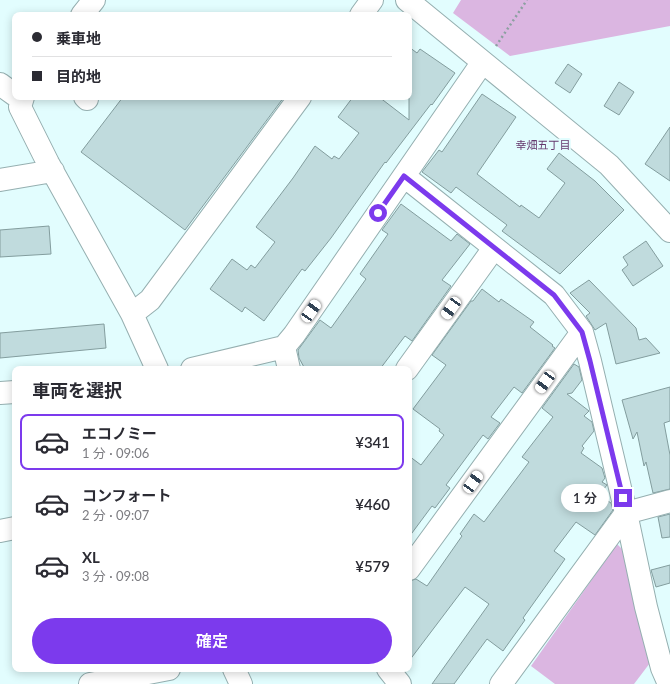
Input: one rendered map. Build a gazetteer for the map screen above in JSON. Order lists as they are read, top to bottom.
{
  "districts": ["幸畑五丁目"],
  "page": {
    "banner": ["乗車地", "目的地"],
    "heading": "車両を選択",
    "list": [
      {
        "name": "エコノミー",
        "note": "1 分 · 09:06",
        "value": "¥341"
      },
      {
        "name": "コンフォート",
        "note": "2 分 · 09:07",
        "value": "¥460"
      },
      {
        "name": "XL",
        "note": "3 分 · 09:08",
        "value": "¥579"
      }
    ],
    "bubble": "1 分",
    "buttons": "確定"
  }
}
